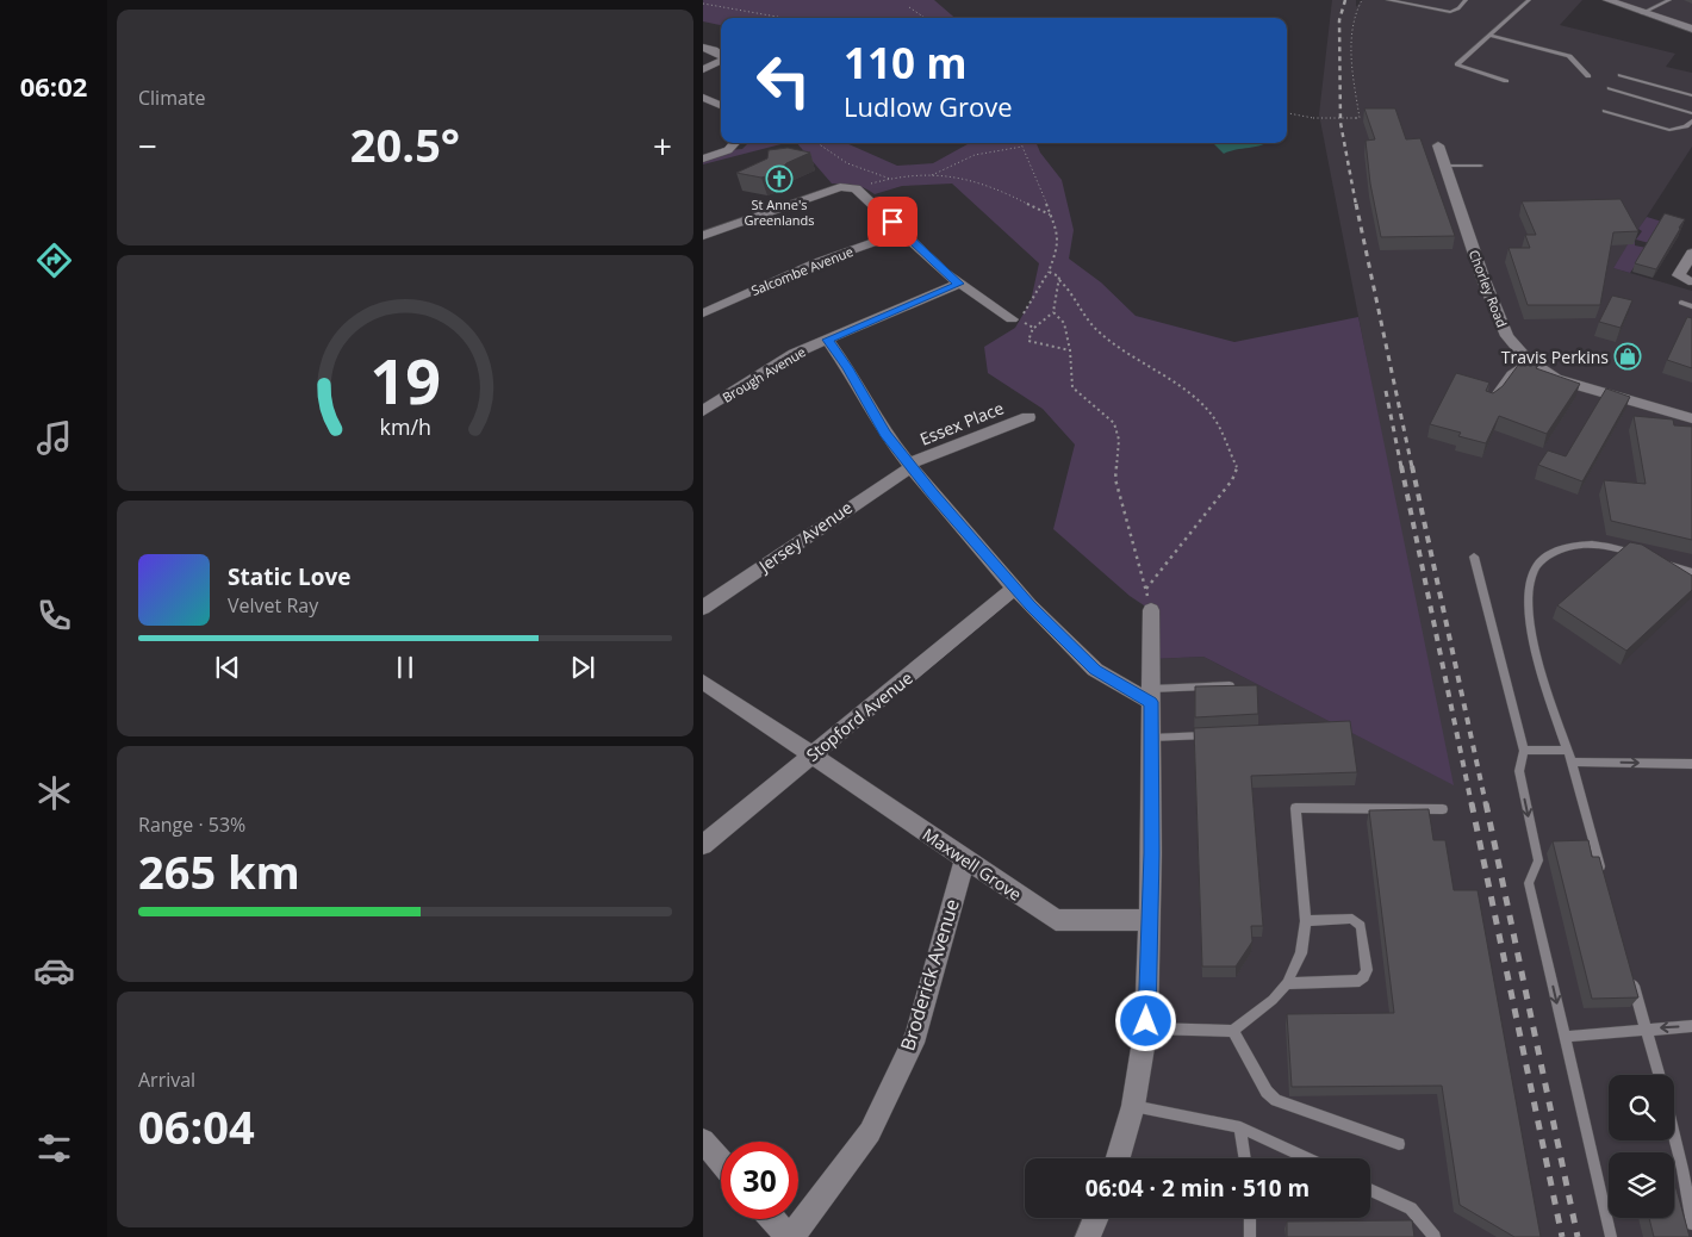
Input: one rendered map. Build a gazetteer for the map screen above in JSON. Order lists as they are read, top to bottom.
{
  "streets": {
    "street": [
      "Salcombe Avenue",
      "Chorley Road",
      "Brough Avenue",
      "Essex Place",
      "Jersey Avenue",
      "Stopford Avenue",
      "Maxwell Grove",
      "Broderick Avenue"
    ]
  },
  "crossings": [
    ["Essex Place", "Jersey Avenue"],
    ["Stopford Avenue", "Maxwell Grove"],
    ["Maxwell Grove", "Broderick Avenue"]
  ],
  "places": {
    "church": ["St Anne's Greenlands"],
    "shop": ["Travis Perkins"]
  },
  "page": {
    "tabs": "06:02",
    "tile": [
      "Climate",
      ["Range · 53%", "265 km"],
      ["Arrival", "06:04"]
    ],
    "turn": ["110 m", "Ludlow Grove"],
    "heat": ["−", "20.5°", "+"],
    "song": ["Static Love", "Velvet Ray"],
    "limit": "30",
    "trip": "06:04 · 2 min · 510 m",
    "gauge": ["19", "km/h"]
  }
}
